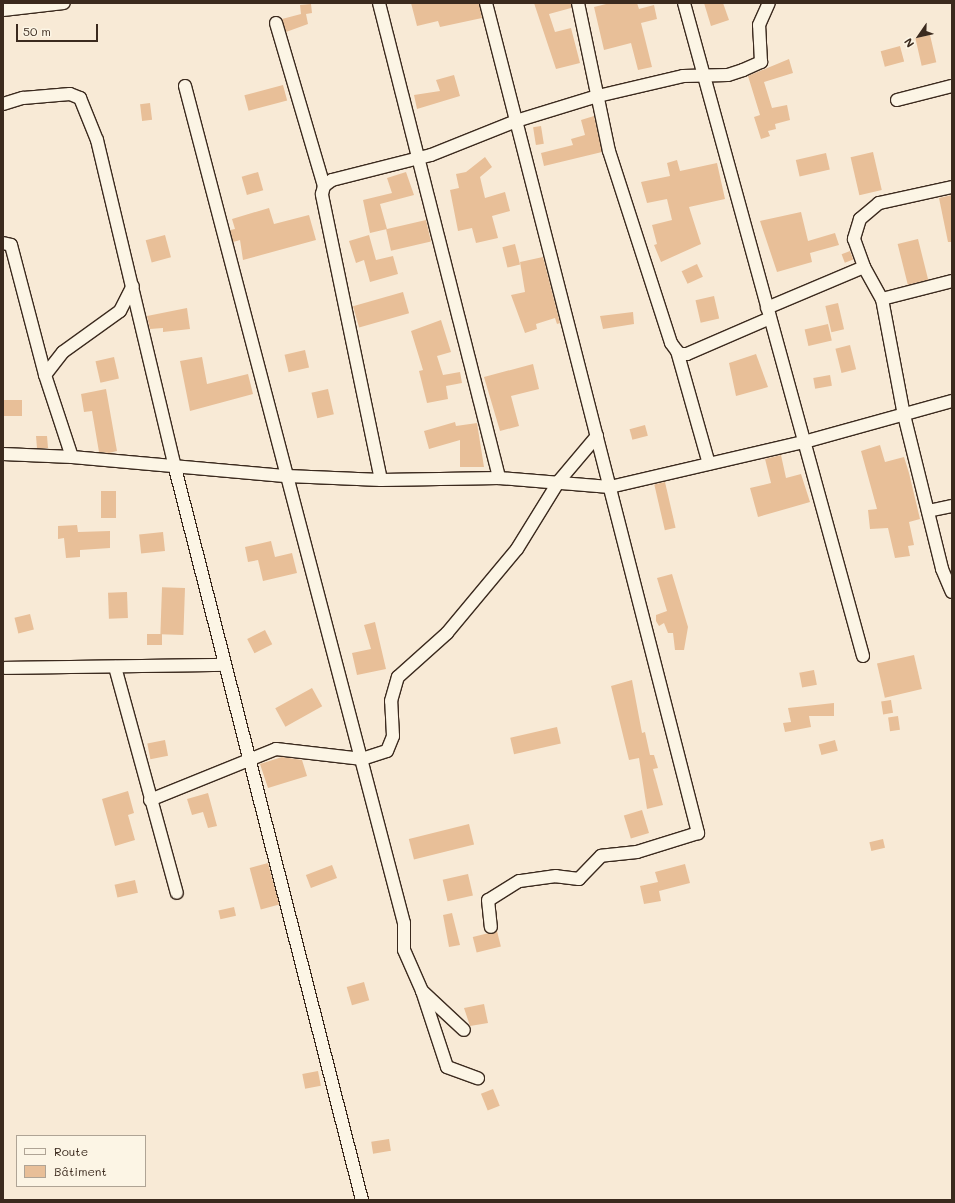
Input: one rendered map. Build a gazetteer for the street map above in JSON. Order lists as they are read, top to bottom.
{
  "legend": ["Route", "Bâtiment"],
  "scale_bar": "50 m",
  "north": "bottom left"
}
